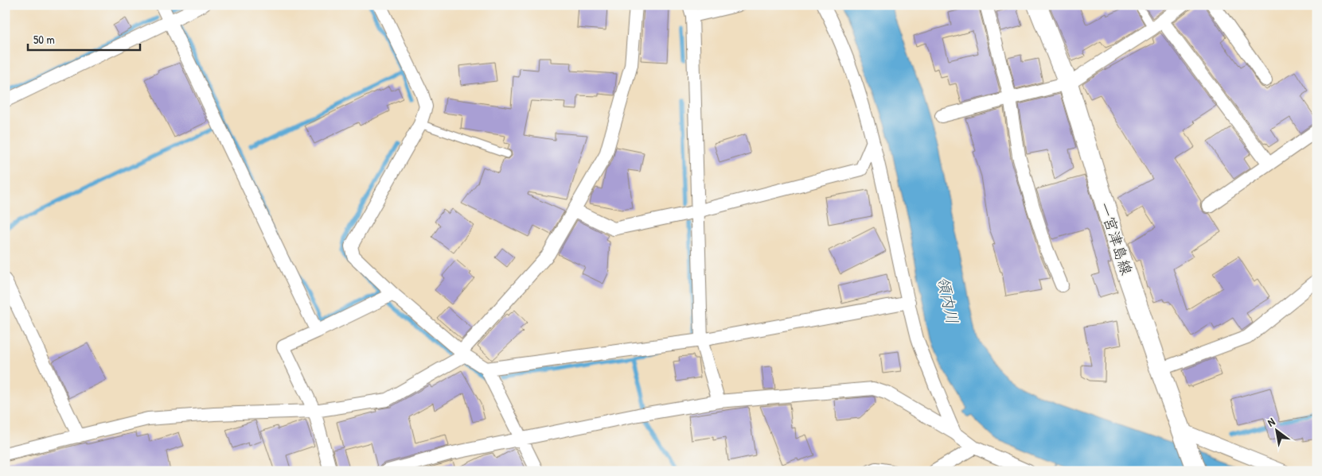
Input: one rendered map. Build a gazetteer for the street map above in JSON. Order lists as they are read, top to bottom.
{
  "streets": {
    "main road": ["一宮津島線"]
  },
  "water": ["領内川"],
  "scale_bar": "50 m",
  "north": "top left"
}
